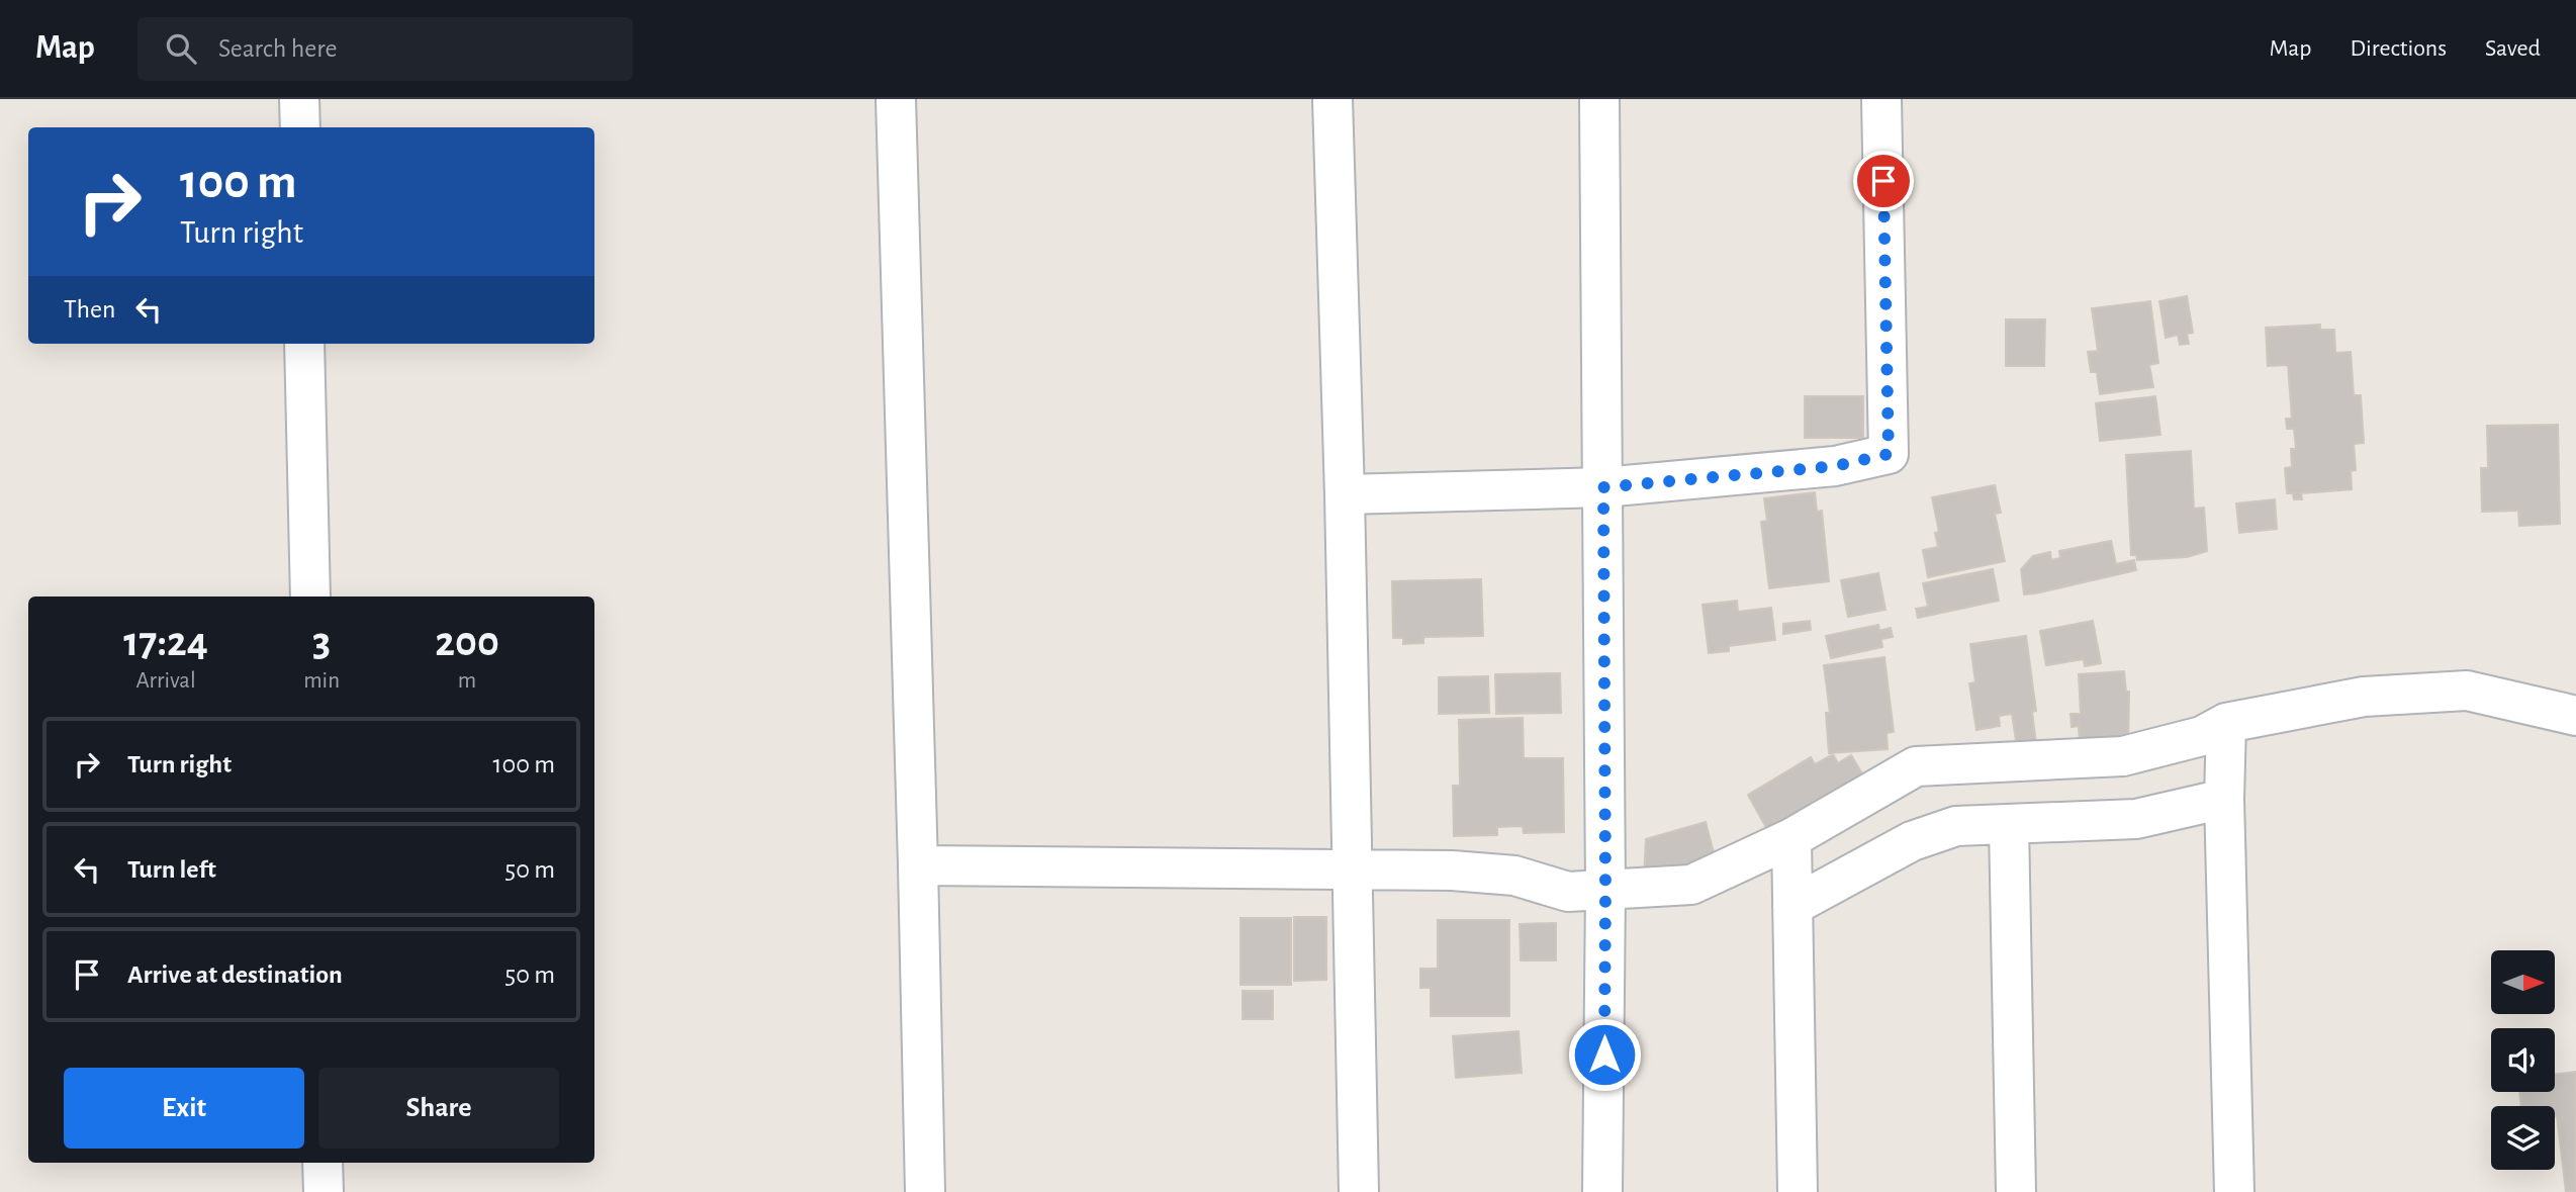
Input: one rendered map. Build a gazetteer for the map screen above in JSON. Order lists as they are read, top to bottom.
{
  "north": "right",
  "page": {
    "header": "Map",
    "search": "Search here",
    "nav": ["Map", "Directions", "Saved"],
    "turn": ["100 m", "Turn right"],
    "then": "Then",
    "eta": [
      "17:24",
      "Arrival",
      "3",
      "min",
      "200",
      "m"
    ],
    "list": [
      {
        "name": "Turn right",
        "value": "100 m"
      },
      {
        "name": "Turn left",
        "value": "50 m"
      },
      {
        "name": "Arrive at destination",
        "value": "50 m"
      }
    ],
    "buttons": ["Exit", "Share"]
  }
}
